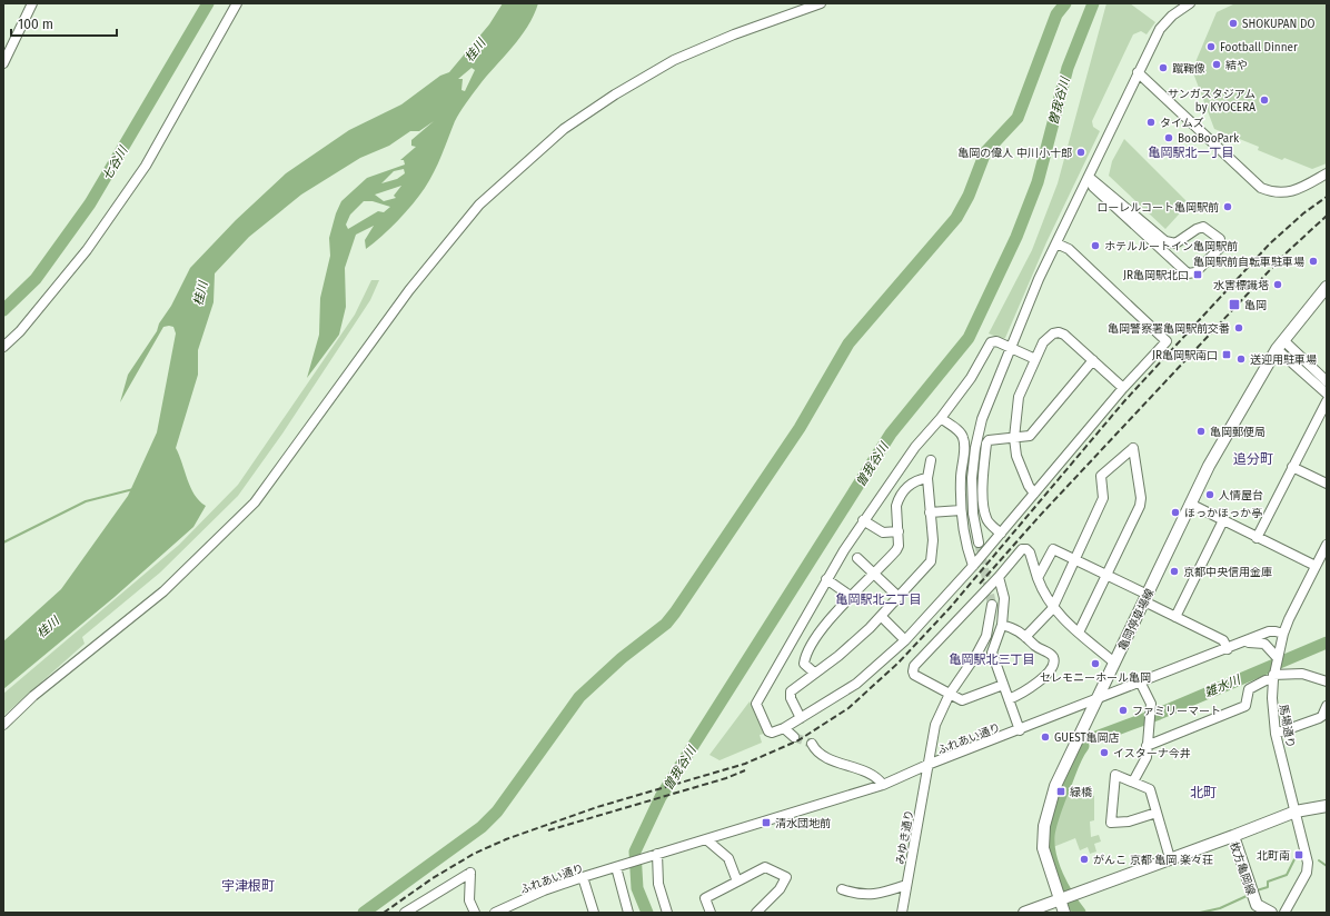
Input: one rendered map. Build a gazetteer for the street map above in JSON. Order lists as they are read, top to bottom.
{
  "streets": {
    "main road": ["亀岡停車場線", "枚方亀岡線"],
    "street": ["馬場通り", "ふれあい通り", "みゆき通り"]
  },
  "crossings": [
    ["亀岡停車場線", "ふれあい通り"],
    ["亀岡停車場線", "枚方亀岡線"],
    ["馬場通り", "ふれあい通り"],
    ["ふれあい通り", "みゆき通り"]
  ],
  "districts": [
    "亀岡駅北一丁目",
    "追分町",
    "亀岡駅北二丁目",
    "亀岡駅北三丁目",
    "北町",
    "宇津根町"
  ],
  "water": [
    "桂川",
    "曽我谷川",
    "七谷川",
    "雑水川"
  ],
  "places": {
    "other": [
      "SHOKUPAN DO",
      "Football Dinner",
      "結や",
      "蹴鞠像",
      "サンガスタジアム by KYOCERA",
      "タイムズ",
      "BooBooPark",
      "亀岡の偉人 中川小十郎",
      "ローレルコート亀岡駅前",
      "ホテルルートイン亀岡駅前",
      "亀岡駅前自転車駐車場",
      "水害標識塔",
      "亀岡警察署亀岡駅前交番",
      "送迎用駐車場",
      "亀岡郵便局",
      "人情屋台",
      "ほっかほっか亭",
      "京都中央信用金庫",
      "セレモニーホール亀岡",
      "ファミリーマート",
      "GUEST亀岡店",
      "イスターナ今井",
      "がんこ 京都 亀岡 楽々荘"
    ],
    "transit": [
      "JR亀岡駅北口",
      "亀岡",
      "JR亀岡駅南口",
      "緑橋",
      "清水団地前",
      "北町南"
    ]
  },
  "scale_bar": "100 m"
}
